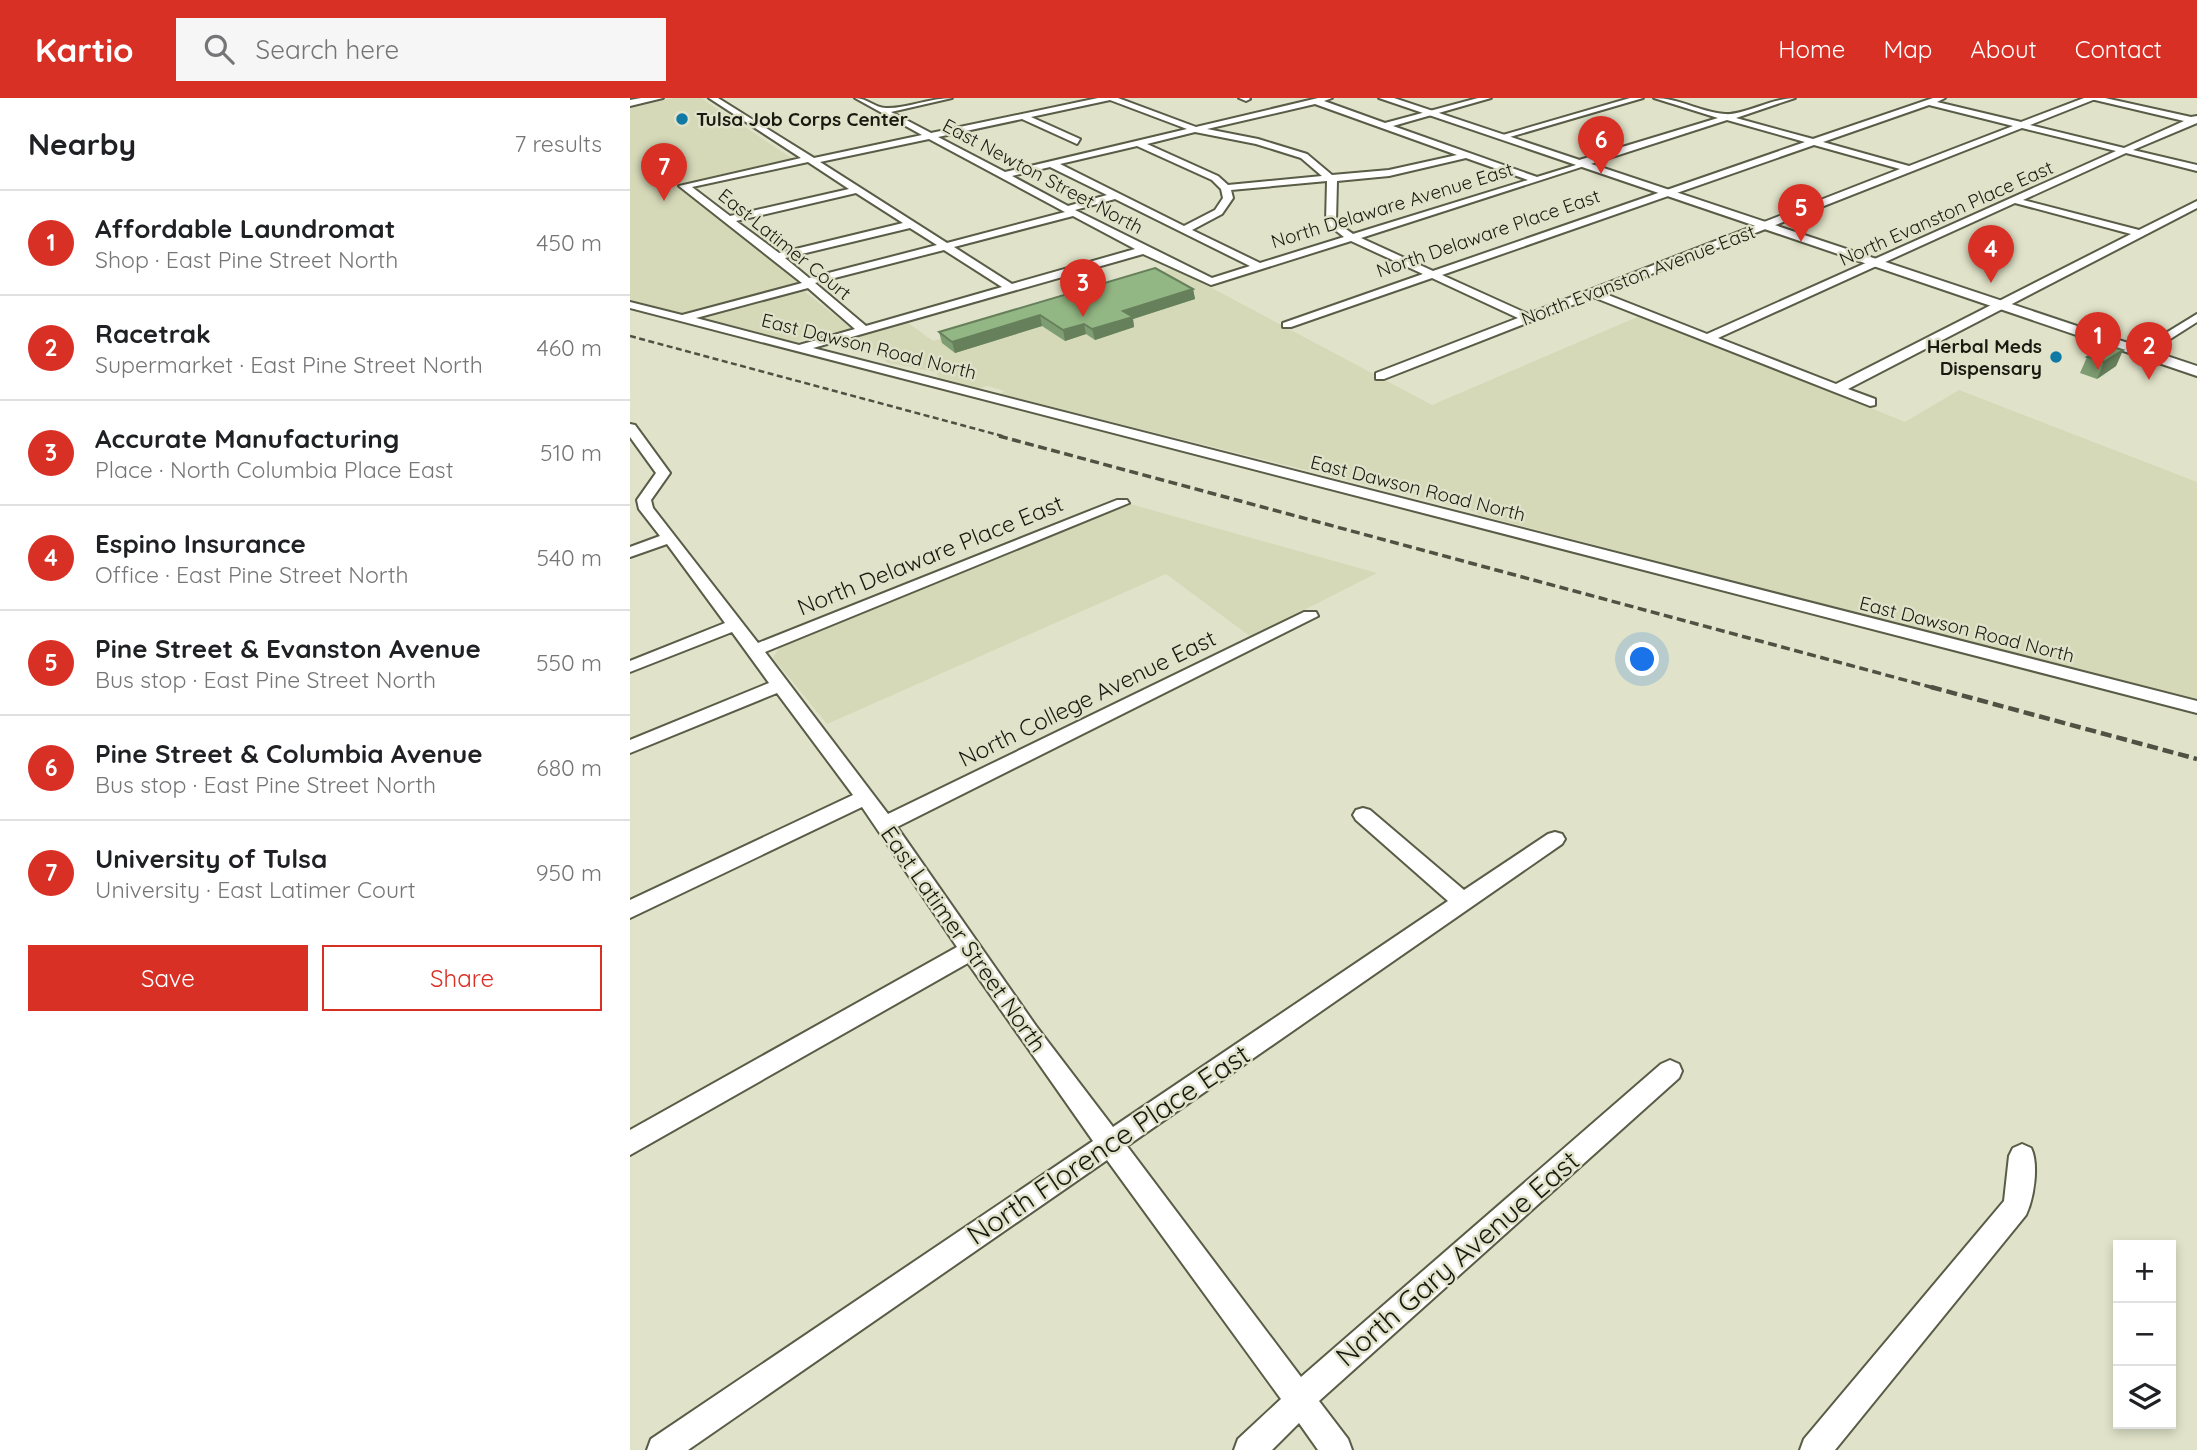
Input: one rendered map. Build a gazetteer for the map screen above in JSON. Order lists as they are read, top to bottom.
{
  "streets": {
    "street": [
      "East Newton Street North",
      "North Delaware Avenue East",
      "North Evanston Place East",
      "North Delaware Place East",
      "East Latimer Court",
      "North Evanston Avenue East",
      "East Dawson Road North",
      "North College Avenue East",
      "East Latimer Street North",
      "North Florence Place East",
      "North Gary Avenue East"
    ]
  },
  "crossings": [
    ["East Newton Street North", "North Delaware Avenue East"],
    ["North Delaware Place East", "East Latimer Street North"],
    ["North College Avenue East", "East Latimer Street North"],
    ["East Latimer Street North", "North Florence Place East"],
    ["East Latimer Street North", "North Gary Avenue East"]
  ],
  "places": ["Tulsa Job Corps Center", "Herbal Meds Dispensary"],
  "page": {
    "header": "Kartio",
    "search": "Search here",
    "nav": [
      "Home",
      "Map",
      "About",
      "Contact"
    ],
    "heading": ["Nearby", "7 results"],
    "pins": [
      "6",
      "7",
      "5",
      "4",
      "3",
      "1",
      "2"
    ],
    "list": [
      {
        "mark": "1",
        "name": "Affordable Laundromat",
        "note": "Shop · East Pine Street North",
        "value": "450 m"
      },
      {
        "mark": "2",
        "name": "Racetrak",
        "note": "Supermarket · East Pine Street North",
        "value": "460 m"
      },
      {
        "mark": "3",
        "name": "Accurate Manufacturing",
        "note": "Place · North Columbia Place East",
        "value": "510 m"
      },
      {
        "mark": "4",
        "name": "Espino Insurance",
        "note": "Office · East Pine Street North",
        "value": "540 m"
      },
      {
        "mark": "5",
        "name": "Pine Street & Evanston Avenue",
        "note": "Bus stop · East Pine Street North",
        "value": "550 m"
      },
      {
        "mark": "6",
        "name": "Pine Street & Columbia Avenue",
        "note": "Bus stop · East Pine Street North",
        "value": "680 m"
      },
      {
        "mark": "7",
        "name": "University of Tulsa",
        "note": "University · East Latimer Court",
        "value": "950 m"
      }
    ],
    "buttons": ["Save", "Share"],
    "map_buttons": ["+", "−"]
  }
}
